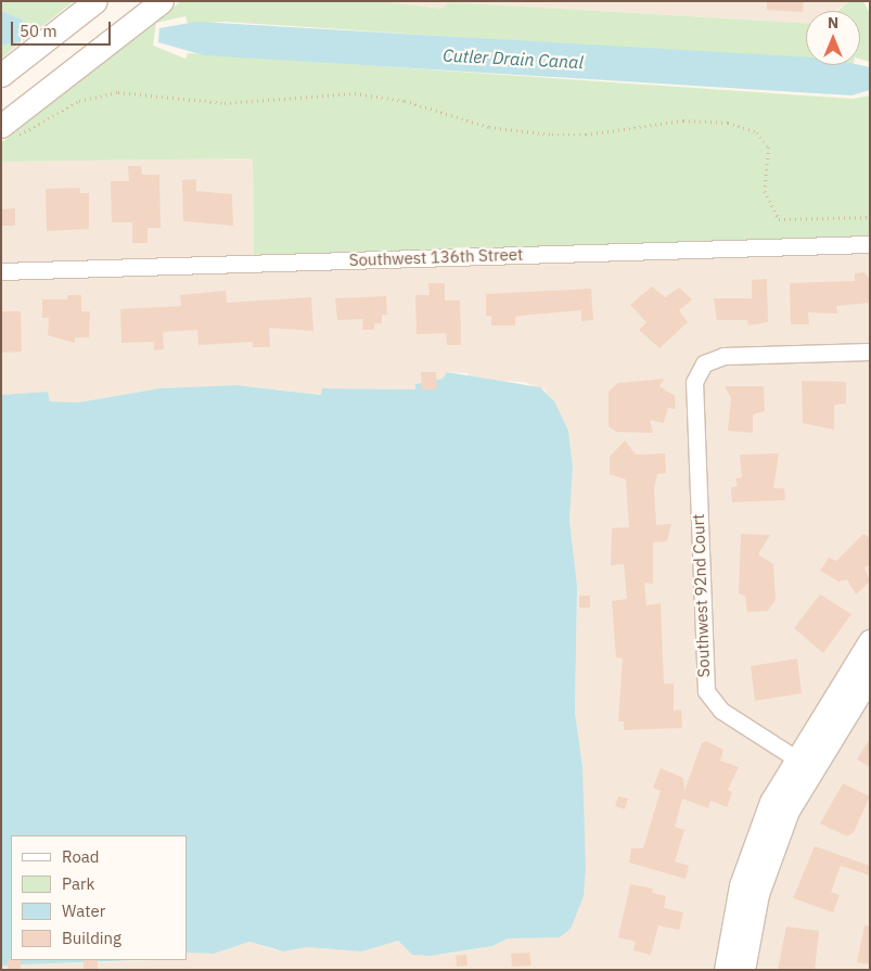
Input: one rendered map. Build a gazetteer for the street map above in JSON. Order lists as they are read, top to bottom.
{
  "streets": {
    "street": ["Southwest 136th Street", "Southwest 92nd Court"]
  },
  "water": ["Cutler Drain Canal"],
  "legend": [
    "Road",
    "Park",
    "Water",
    "Building"
  ],
  "scale_bar": "50 m",
  "north": "top"
}
